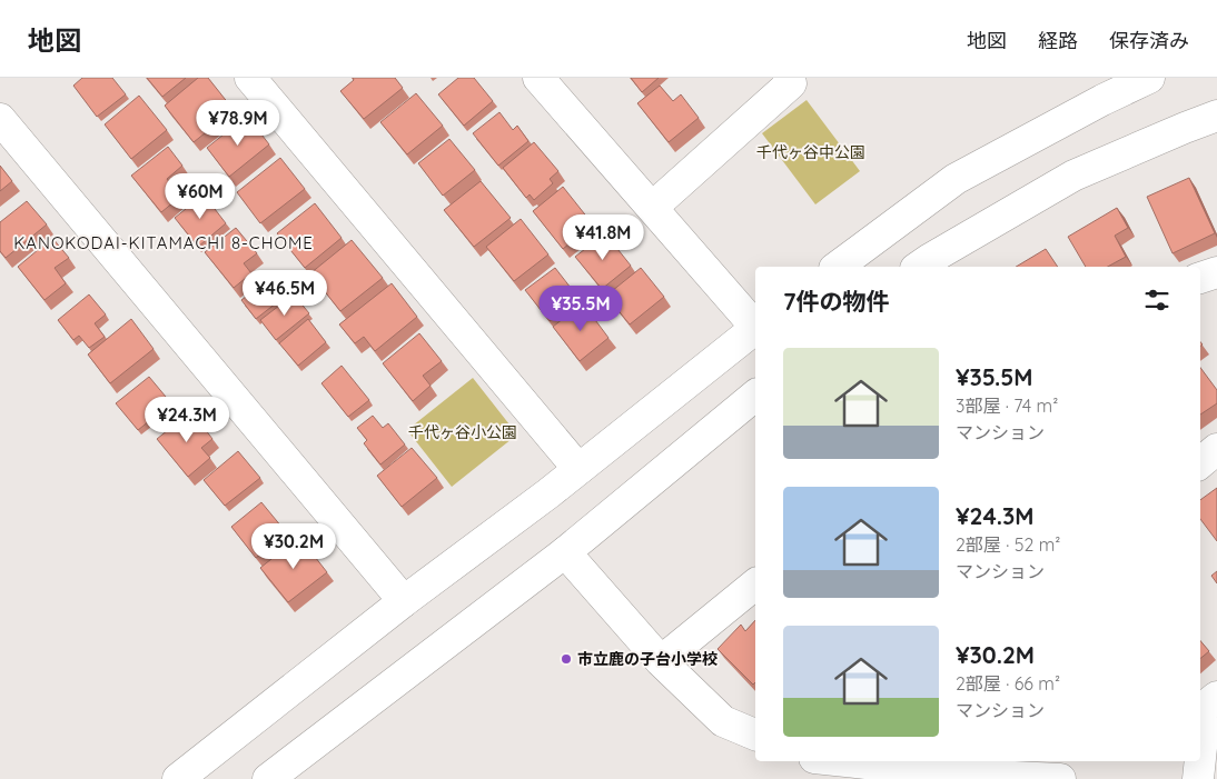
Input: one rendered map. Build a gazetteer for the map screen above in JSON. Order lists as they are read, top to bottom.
{
  "districts": ["KANOKODAI-KITAMACHI 8-CHOME"],
  "parks": ["千代ヶ谷中公園", "千代ヶ谷小公園"],
  "places": ["市立鹿の子台小学校"],
  "page": {
    "header": "地図",
    "nav": ["地図", "経路", "保存済み"],
    "price": [
      "¥78.9M",
      "¥60M",
      "¥41.8M",
      "¥46.5M",
      "¥35.5M",
      "¥24.3M",
      "¥30.2M"
    ],
    "heading": "7件の物件",
    "list": [
      {
        "name": "¥35.5M",
        "note": "3部屋 · 74 m² · マンション"
      },
      {
        "name": "¥24.3M",
        "note": "2部屋 · 52 m² · マンション"
      },
      {
        "name": "¥30.2M",
        "note": "2部屋 · 66 m² · マンション"
      }
    ]
  }
}
